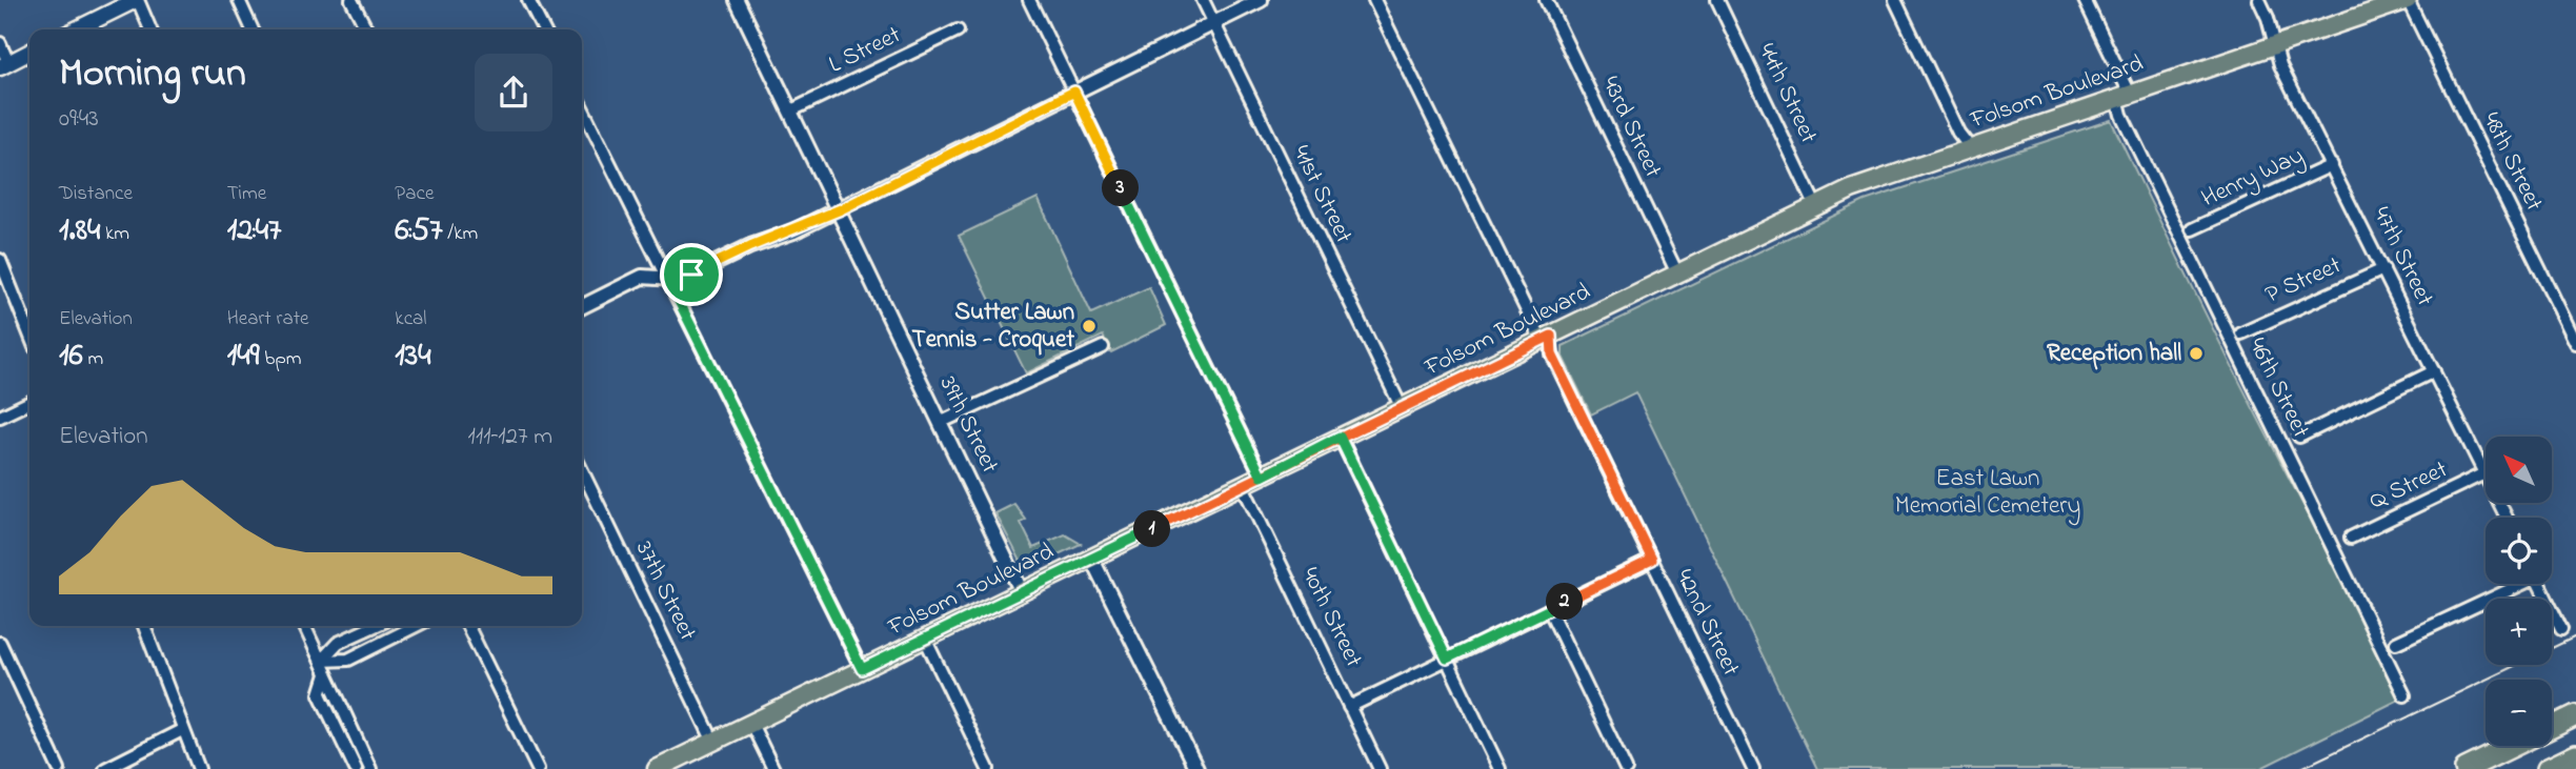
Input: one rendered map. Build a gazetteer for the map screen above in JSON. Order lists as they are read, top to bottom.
{
  "streets": {
    "main road": ["Folsom Boulevard"],
    "street": [
      "L Street",
      "44th Street",
      "43rd Street",
      "48th Street",
      "Henry Way",
      "41st Street",
      "47th Street",
      "P Street",
      "46th Street",
      "39th Street",
      "Q Street",
      "37th Street",
      "40th Street",
      "42nd Street"
    ]
  },
  "crossings": [
    ["L Street", "39th Street"],
    ["Folsom Boulevard", "44th Street"],
    ["Folsom Boulevard", "43rd Street"],
    ["Folsom Boulevard", "48th Street"],
    ["Folsom Boulevard", "41st Street"],
    ["Folsom Boulevard", "47th Street"],
    ["Folsom Boulevard", "46th Street"],
    ["Folsom Boulevard", "39th Street"],
    ["Folsom Boulevard", "37th Street"],
    ["Folsom Boulevard", "40th Street"],
    ["Folsom Boulevard", "42nd Street"],
    ["Henry Way", "47th Street"],
    ["47th Street", "P Street"],
    ["47th Street", "Q Street"]
  ],
  "parks": ["East Lawn Memorial Cemetery"],
  "places": ["Sutter Lawn Tennis - Croquet", "Reception hall"],
  "north": "top left",
  "page": {
    "heading": ["Morning run", "09:43"],
    "stats": [
      ["Distance", "1.84 km"],
      ["Time", "12:47"],
      ["Pace", "6:57 /km"],
      ["Elevation", "16 m"],
      ["Heart rate", "149 bpm"],
      ["kcal", "134"]
    ],
    "pins": ["3", "1", "2"],
    "chart": ["Elevation", "111–127 m"],
    "map_buttons": ["+", "−"]
  }
}
